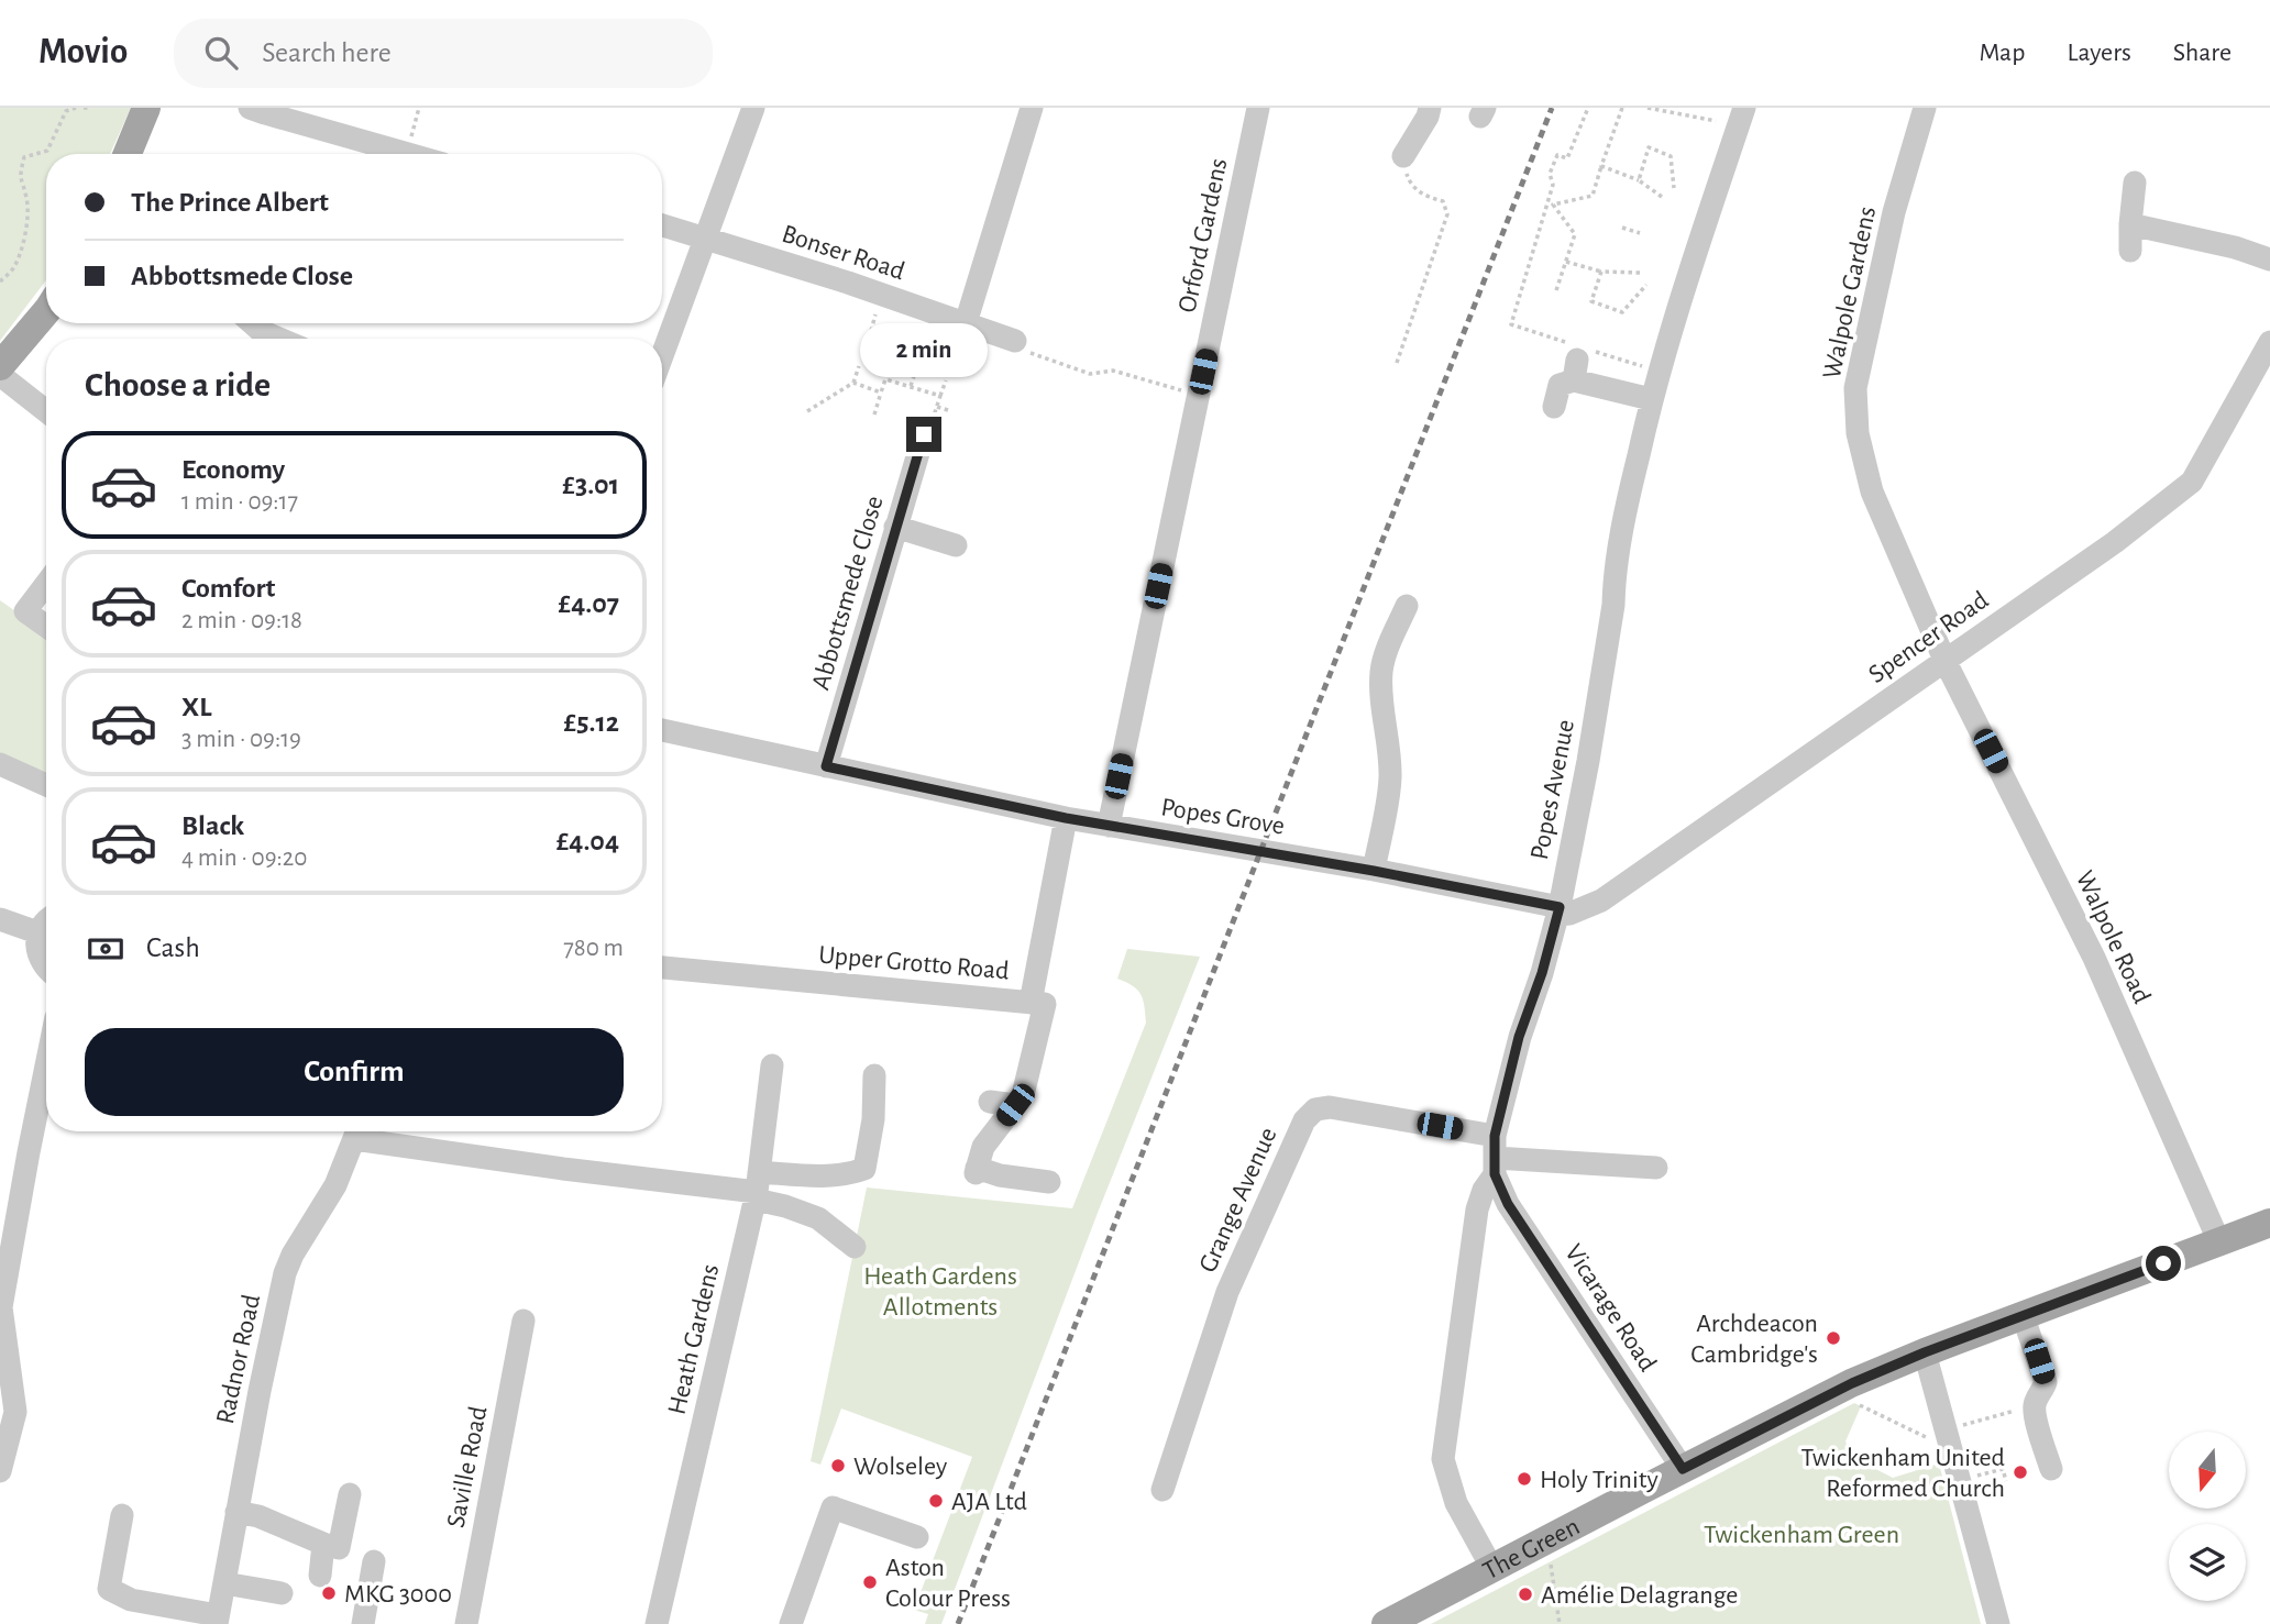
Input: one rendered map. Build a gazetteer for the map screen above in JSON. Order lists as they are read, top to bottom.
{
  "streets": {
    "main road": ["The Green"],
    "street": [
      "Orford Gardens",
      "Bonser Road",
      "Walpole Gardens",
      "Abbottsmede Close",
      "Spencer Road",
      "Popes Avenue",
      "Popes Grove",
      "Walpole Road",
      "Upper Grotto Road",
      "Grange Avenue",
      "Vicarage Road",
      "Heath Gardens",
      "Radnor Road",
      "Saville Road"
    ]
  },
  "crossings": [
    ["Orford Gardens", "Popes Grove"],
    ["Walpole Gardens", "Spencer Road"],
    ["Walpole Gardens", "Walpole Road"],
    ["Abbottsmede Close", "Popes Grove"],
    ["Spencer Road", "Popes Avenue"],
    ["Spencer Road", "Popes Grove"],
    ["Spencer Road", "Walpole Road"],
    ["Popes Avenue", "Popes Grove"],
    ["Popes Avenue", "Grange Avenue"],
    ["Popes Avenue", "Vicarage Road"],
    ["Popes Avenue", "The Green"],
    ["Popes Grove", "Upper Grotto Road"],
    ["Walpole Road", "The Green"],
    ["Grange Avenue", "Vicarage Road"],
    ["Vicarage Road", "The Green"]
  ],
  "parks": ["Heath Gardens Allotments", "Twickenham Green"],
  "places": [
    "Archdeacon Cambridge's",
    "Wolseley",
    "Twickenham United Reformed Church",
    "Holy Trinity",
    "AJA Ltd",
    "Aston Colour Press",
    "MKG 3000",
    "Amélie Delagrange"
  ],
  "north": "bottom",
  "page": {
    "header": "Movio",
    "search": "Search here",
    "nav": ["Map", "Layers", "Share"],
    "banner": ["The Prince Albert", "Abbottsmede Close"],
    "bubble": "2 min",
    "heading": "Choose a ride",
    "list": [
      {
        "name": "Economy",
        "note": "1 min · 09:17",
        "value": "£3.01"
      },
      {
        "name": "Comfort",
        "note": "2 min · 09:18",
        "value": "£4.07"
      },
      {
        "name": "XL",
        "note": "3 min · 09:19",
        "value": "£5.12"
      },
      {
        "name": "Black",
        "note": "4 min · 09:20",
        "value": "£4.04"
      }
    ],
    "pay": ["Cash", "780 m"],
    "buttons": "Confirm"
  }
}
